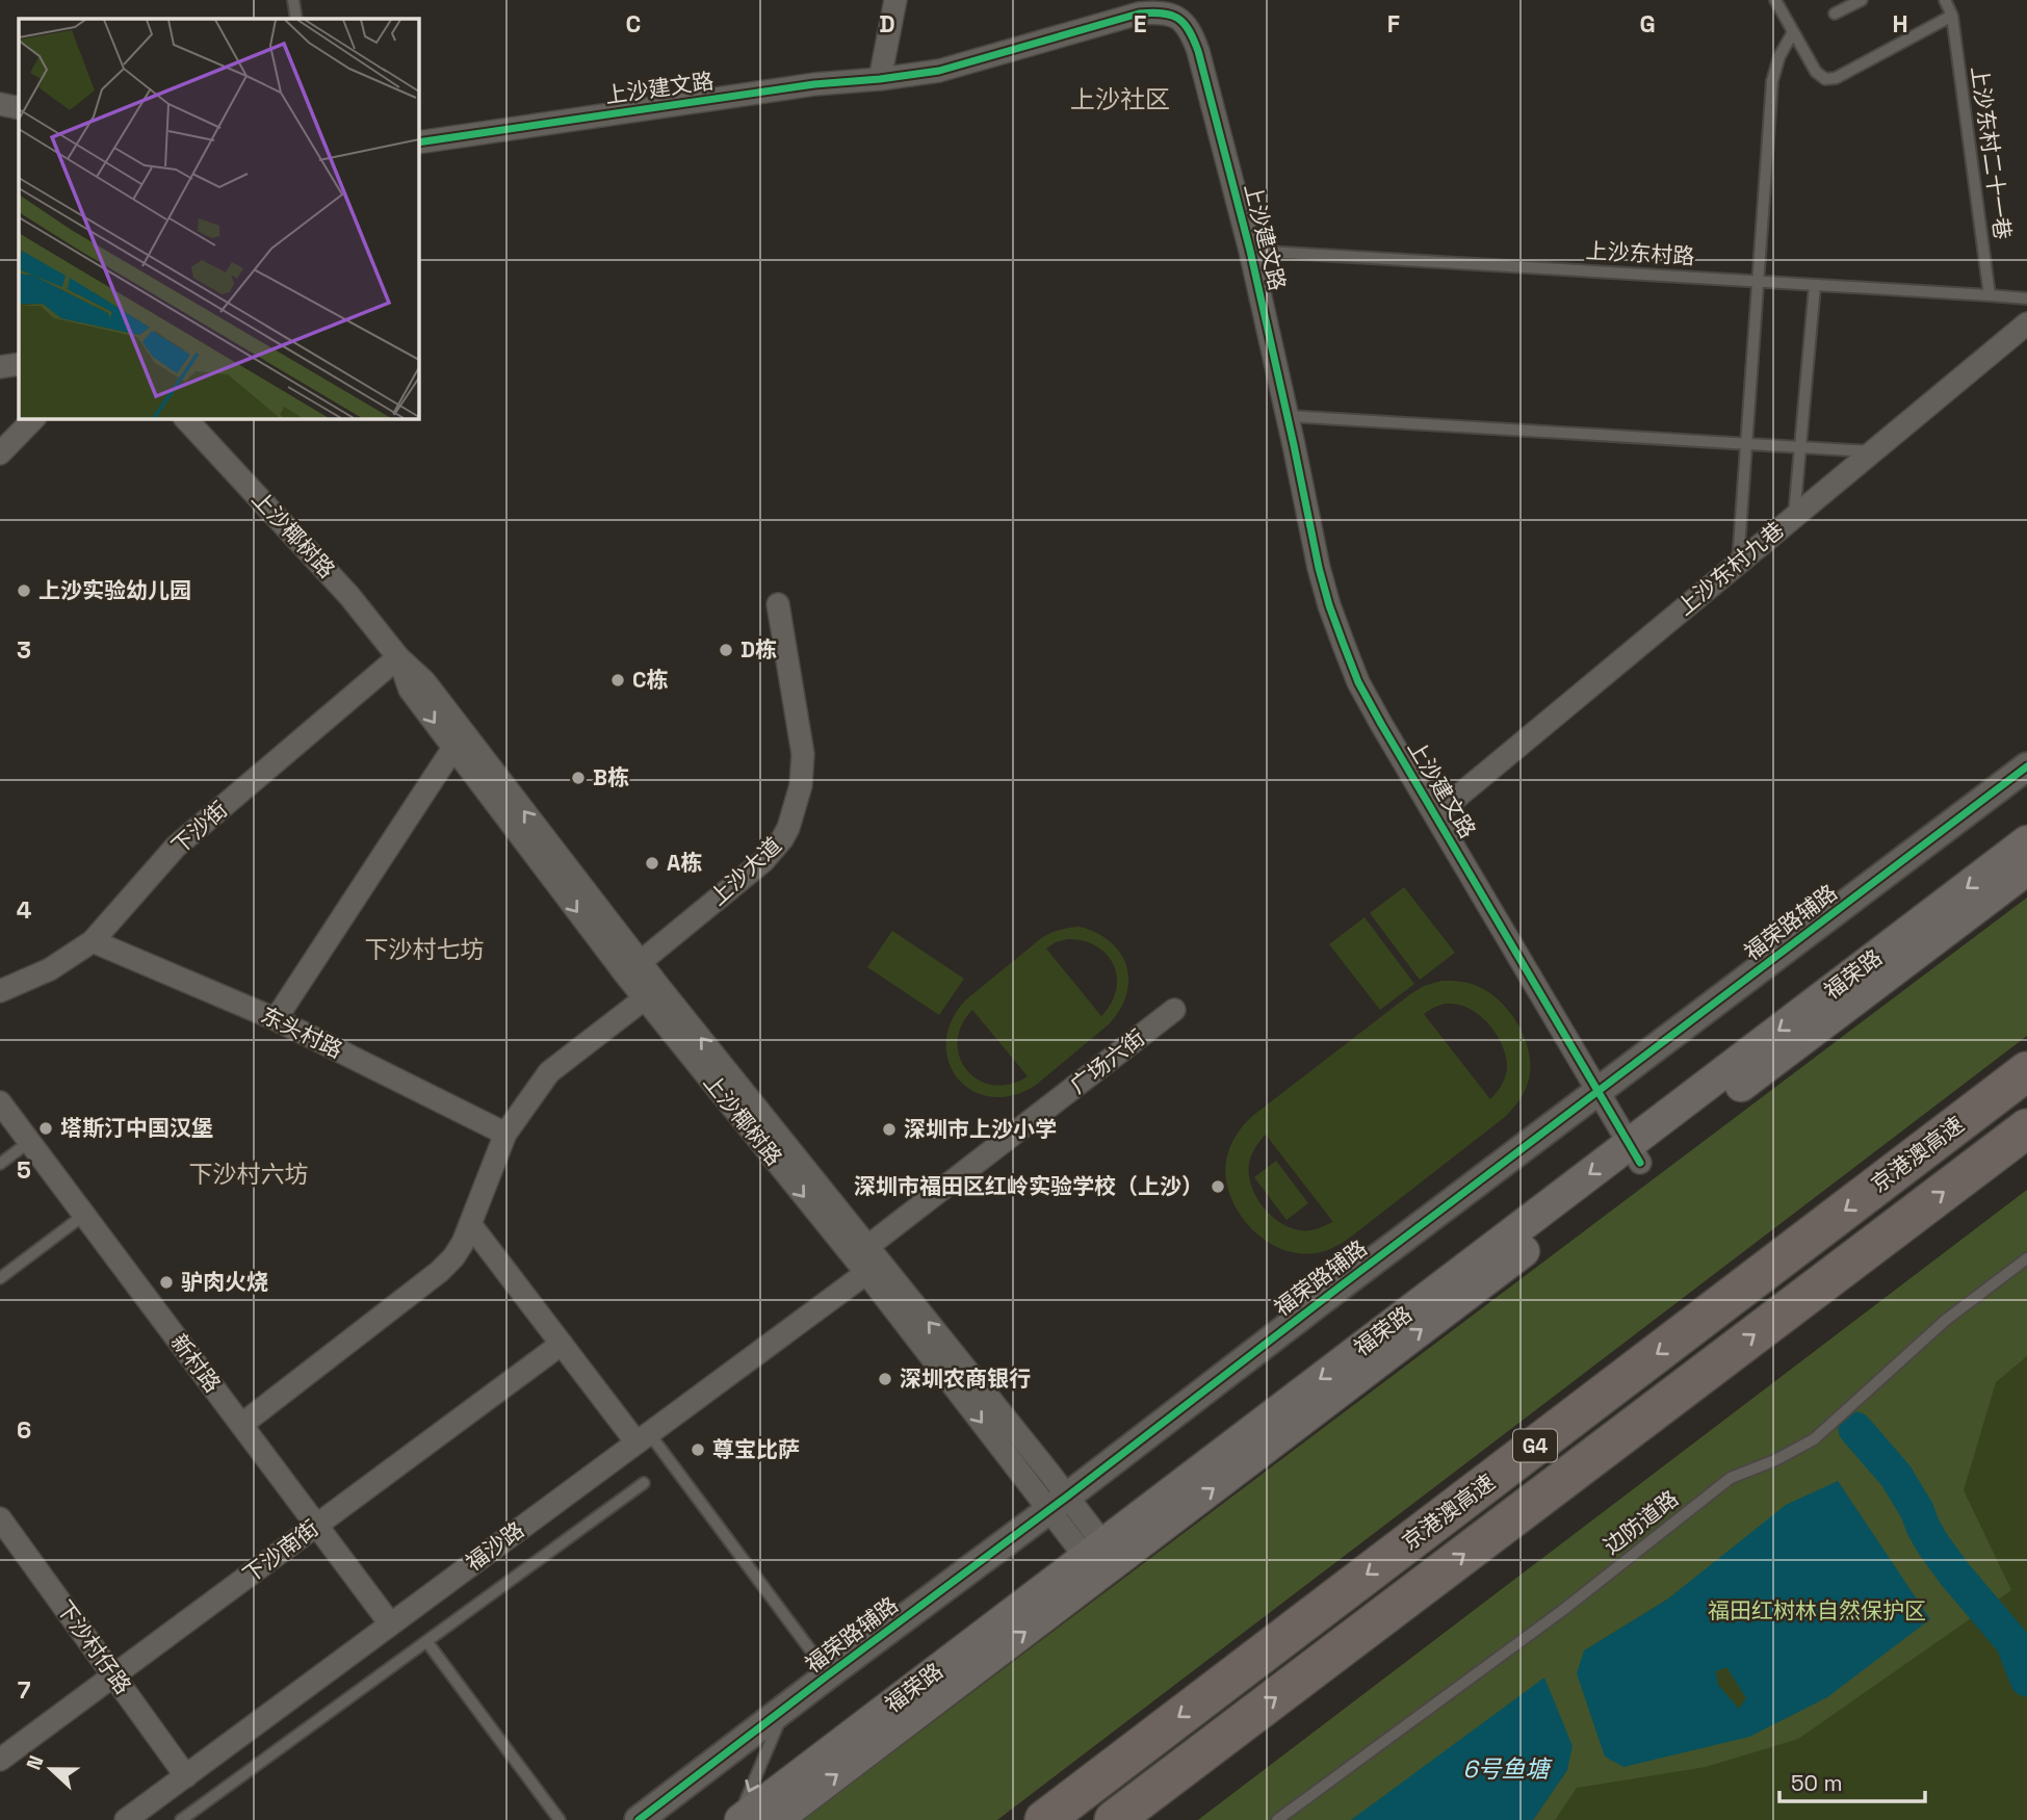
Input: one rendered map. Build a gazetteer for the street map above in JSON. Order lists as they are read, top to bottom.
{
  "streets": {
    "highway": ["京港澳高速", "G4"],
    "main road": ["福荣路"],
    "street": [
      "上沙建文路",
      "上沙椰树路",
      "上沙东村九巷",
      "下沙街",
      "上沙大道",
      "福荣路辅路",
      "东头村路",
      "广场六街",
      "新村路",
      "福沙路",
      "下沙南街",
      "下沙村仔路"
    ],
    "lane": ["上沙东村二十一巷", "上沙东村路", "边防道路"]
  },
  "crossings": [
    ["上沙建文路", "上沙东村路"],
    ["上沙建文路", "上沙东村九巷"],
    ["上沙建文路", "福荣路辅路"],
    ["上沙建文路", "福荣路"],
    ["上沙东村二十一巷", "上沙东村路"],
    ["上沙椰树路", "下沙街"],
    ["上沙椰树路", "上沙大道"],
    ["上沙椰树路", "福荣路辅路"],
    ["上沙椰树路", "福荣路"],
    ["上沙椰树路", "广场六街"],
    ["上沙椰树路", "福沙路"],
    ["下沙街", "东头村路"],
    ["新村路", "福沙路"],
    ["新村路", "下沙南街"],
    ["福沙路", "下沙村仔路"],
    ["下沙南街", "下沙村仔路"]
  ],
  "districts": ["上沙社区", "下沙村七坊", "下沙村六坊"],
  "water": ["6号鱼塘"],
  "parks": ["福田红树林自然保护区"],
  "places": [
    "上沙实验幼儿园",
    "D栋",
    "C栋",
    "B栋",
    "A栋",
    "塔斯汀中国汉堡",
    "深圳市上沙小学",
    "深圳市福田区红岭实验学校（上沙）",
    "驴肉火烧",
    "深圳农商银行",
    "尊宝比萨"
  ],
  "scale_bar": "50 m",
  "north": "left",
  "grid": {
    "columns": [
      "C",
      "D",
      "E",
      "F",
      "G",
      "H"
    ],
    "rows": [
      "3",
      "4",
      "5",
      "6",
      "7"
    ]
  }
}
